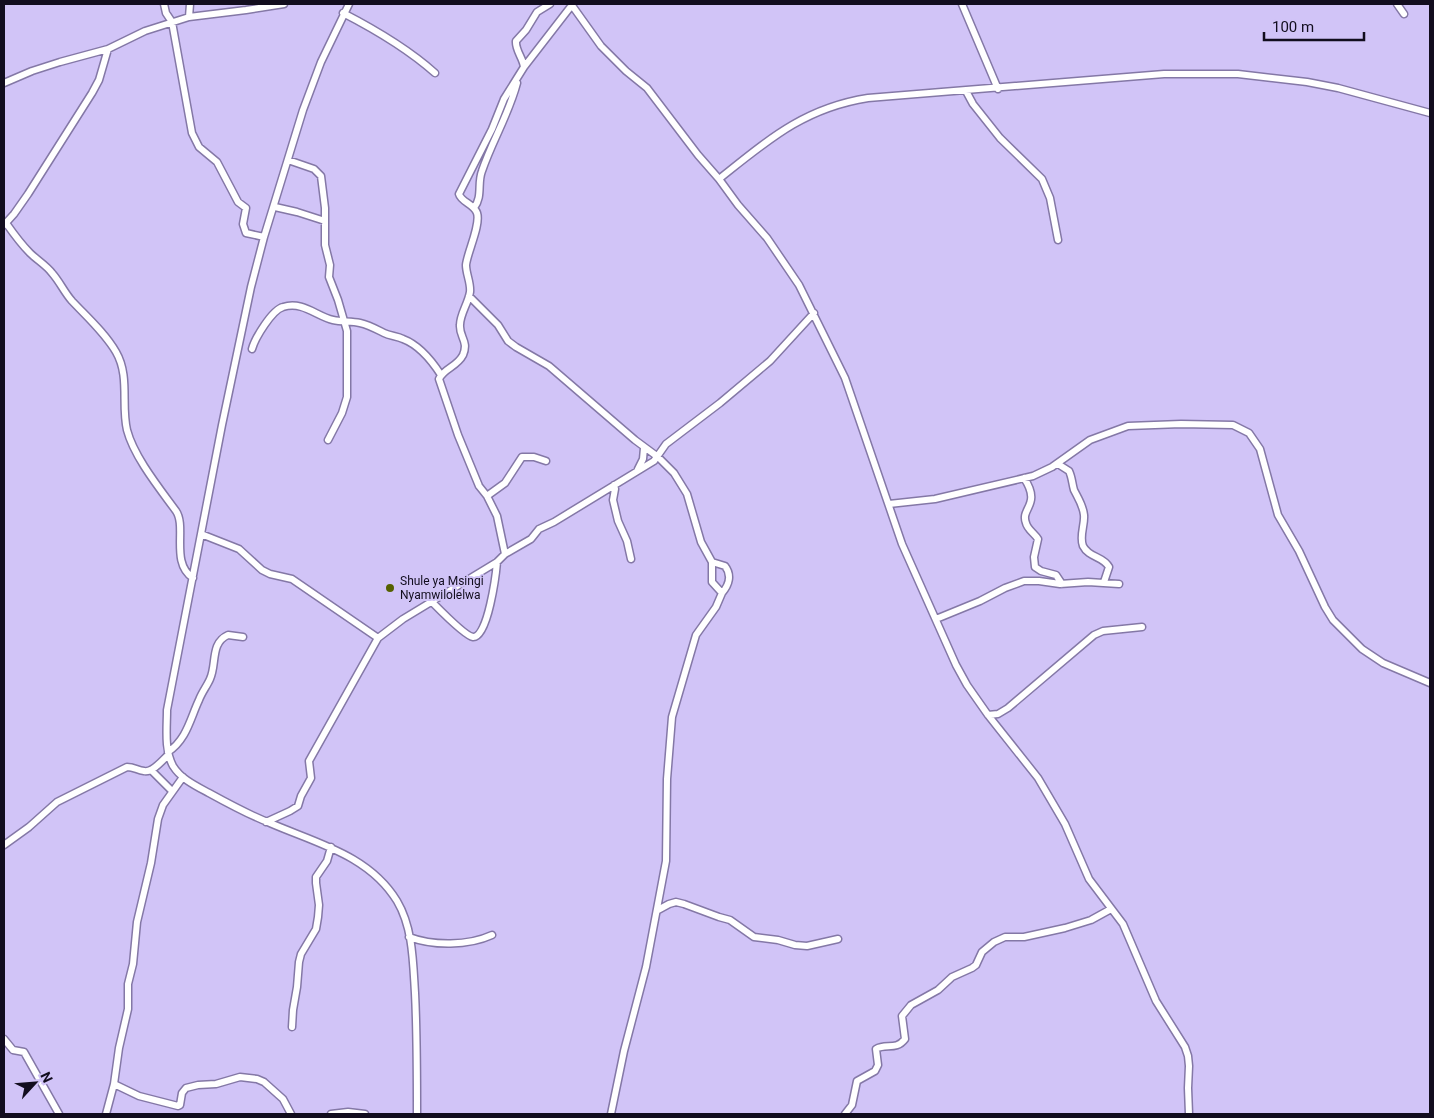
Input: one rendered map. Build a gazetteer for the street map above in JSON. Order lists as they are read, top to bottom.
{
  "places": ["Shule ya Msingi Nyamwilolelwa"],
  "scale_bar": "100 m",
  "north": "top right"
}
